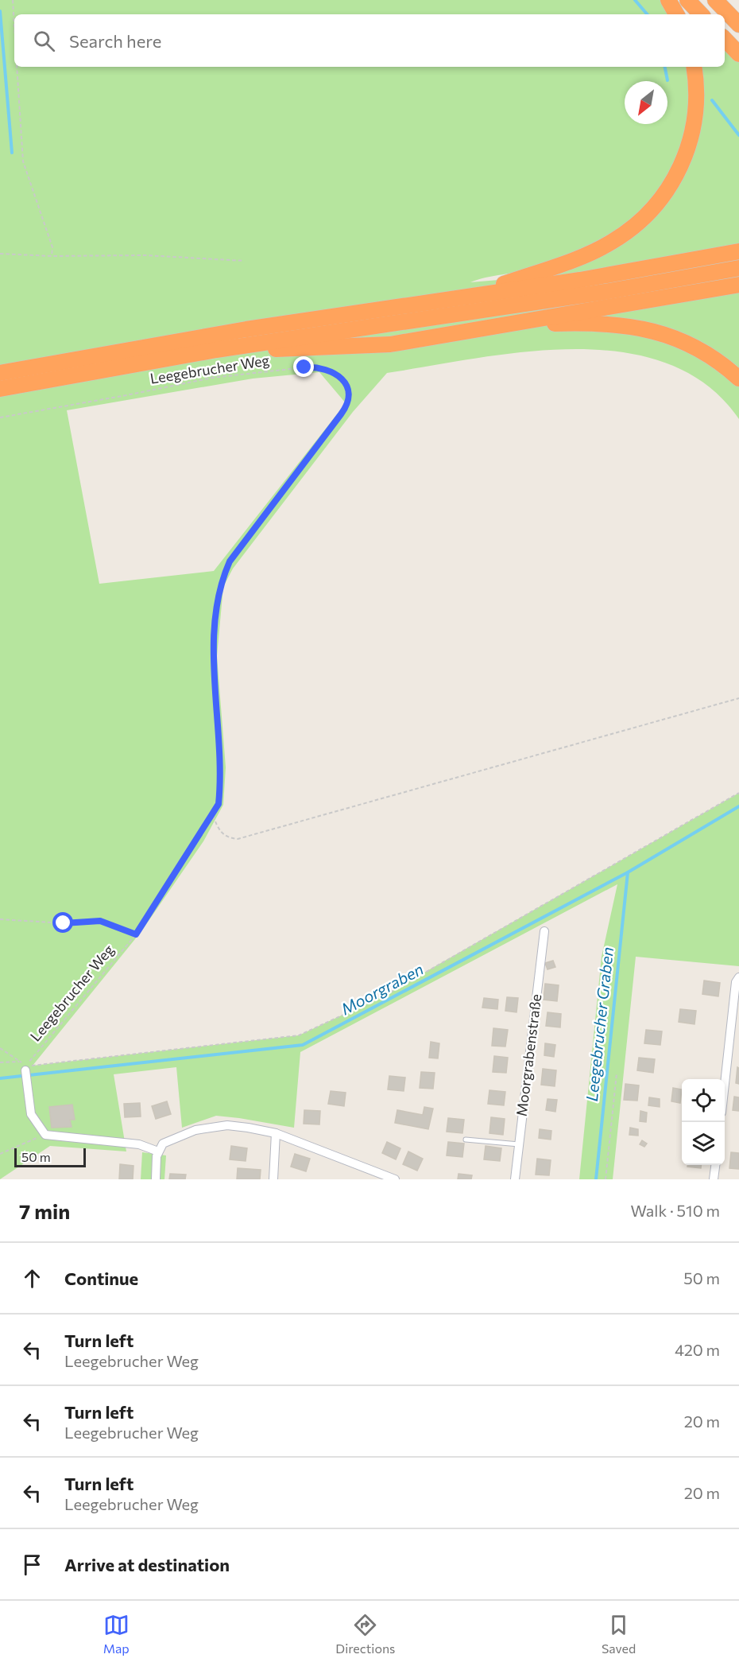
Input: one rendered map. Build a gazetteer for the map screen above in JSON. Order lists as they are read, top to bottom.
{
  "streets": {
    "street": ["Moorgrabenstraße"],
    "path": ["Leegebrucher Weg"]
  },
  "water": ["Moorgraben", "Leegebrucher Graben"],
  "scale_bar": "50 m",
  "north": "bottom left",
  "page": {
    "search": "Search here",
    "scale": "50 m",
    "heading": ["7 min", "Walk · 510 m"],
    "list": [
      ["Continue", "50 m"],
      ["Turn left", "Leegebrucher Weg", "420 m"],
      ["Turn left", "Leegebrucher Weg", "20 m"],
      ["Turn left", "Leegebrucher Weg", "20 m"],
      "Arrive at destination"
    ],
    "nav": ["Map", "Directions", "Saved"]
  }
}
